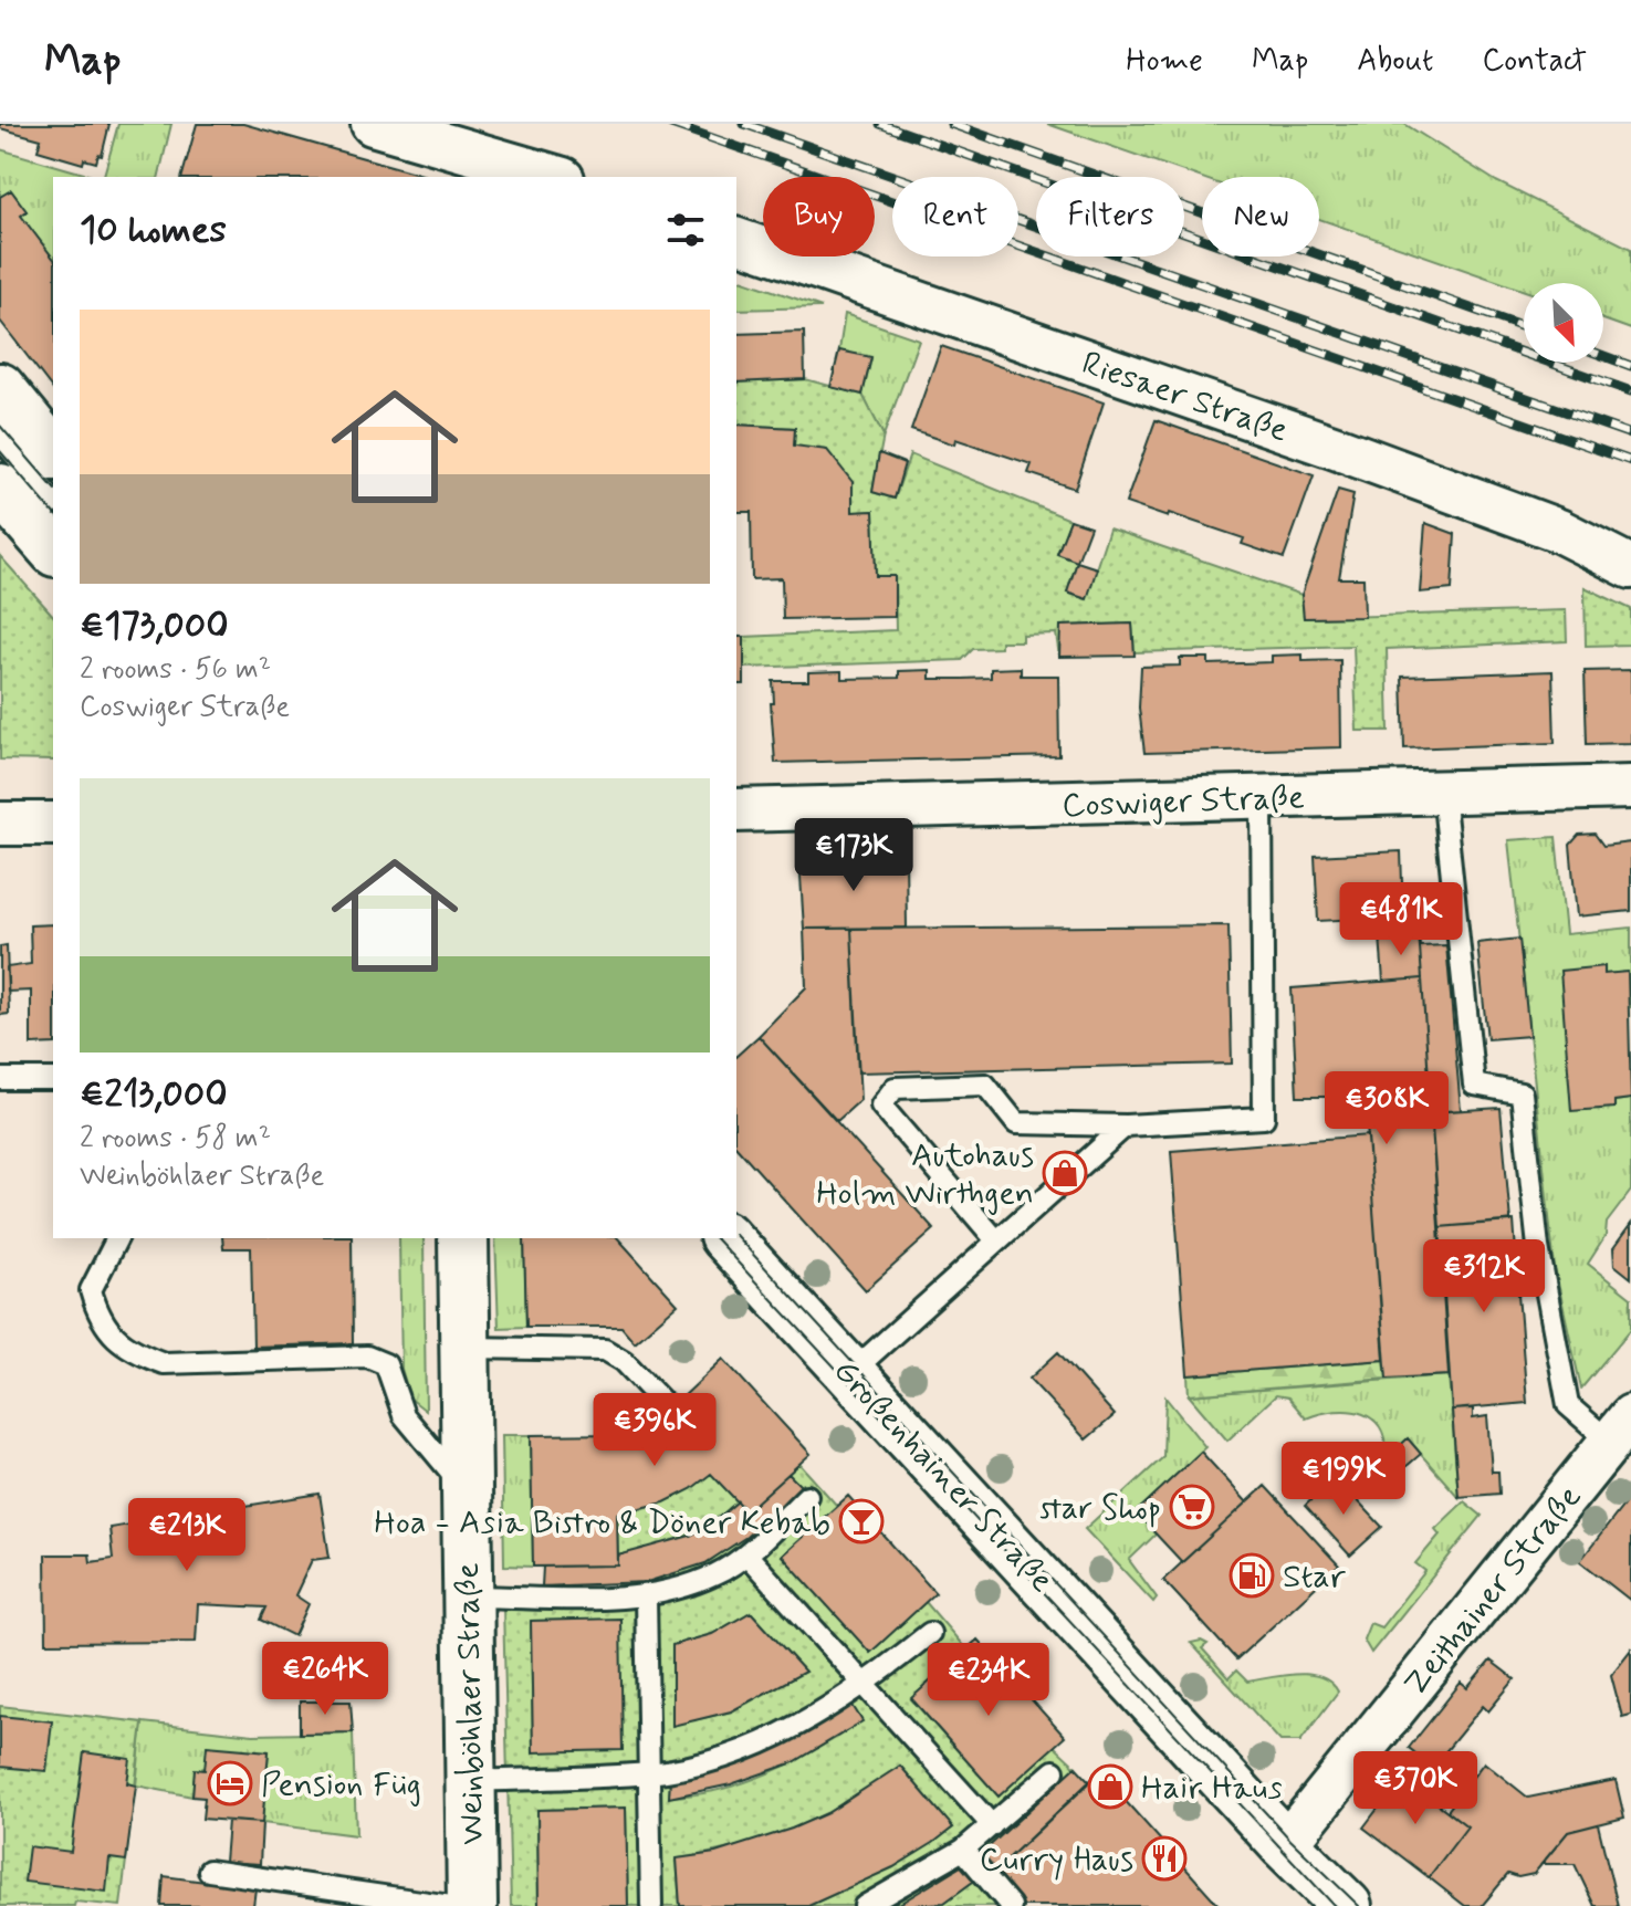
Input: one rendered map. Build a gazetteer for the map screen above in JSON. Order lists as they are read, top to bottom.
{
  "streets": {
    "main road": ["Großenhainer Straße", "Weinböhlaer Straße"],
    "street": ["Riesaer Straße", "Coswiger Straße", "Zeithainer Straße"]
  },
  "crossings": [
    ["Großenhainer Straße", "Zeithainer Straße"]
  ],
  "places": {
    "shop": ["Autohaus Holm Wirthgen", "Hair Haus"],
    "supermarket": ["star Shop"],
    "bar": ["Hoa - Asia Bistro & Döner Kebab"],
    "fuel station": ["Star"],
    "hotel": ["Pension Füg"],
    "restaurant": ["Curry Haus"]
  },
  "north": "bottom right",
  "page": {
    "header": "Map",
    "nav": [
      "Home",
      "Map",
      "About",
      "Contact"
    ],
    "chip": [
      "Buy",
      "Rent",
      "Filters",
      "New"
    ],
    "heading": "10 homes",
    "list": [
      {
        "name": "€173,000",
        "note": "2 rooms · 56 m² · Coswiger Straße"
      },
      {
        "name": "€213,000",
        "note": "2 rooms · 58 m² · Weinböhlaer Straße"
      }
    ],
    "price": [
      "€173K",
      "€481K",
      "€308K",
      "€312K",
      "€396K",
      "€199K",
      "€213K",
      "€264K",
      "€234K",
      "€370K"
    ]
  }
}
